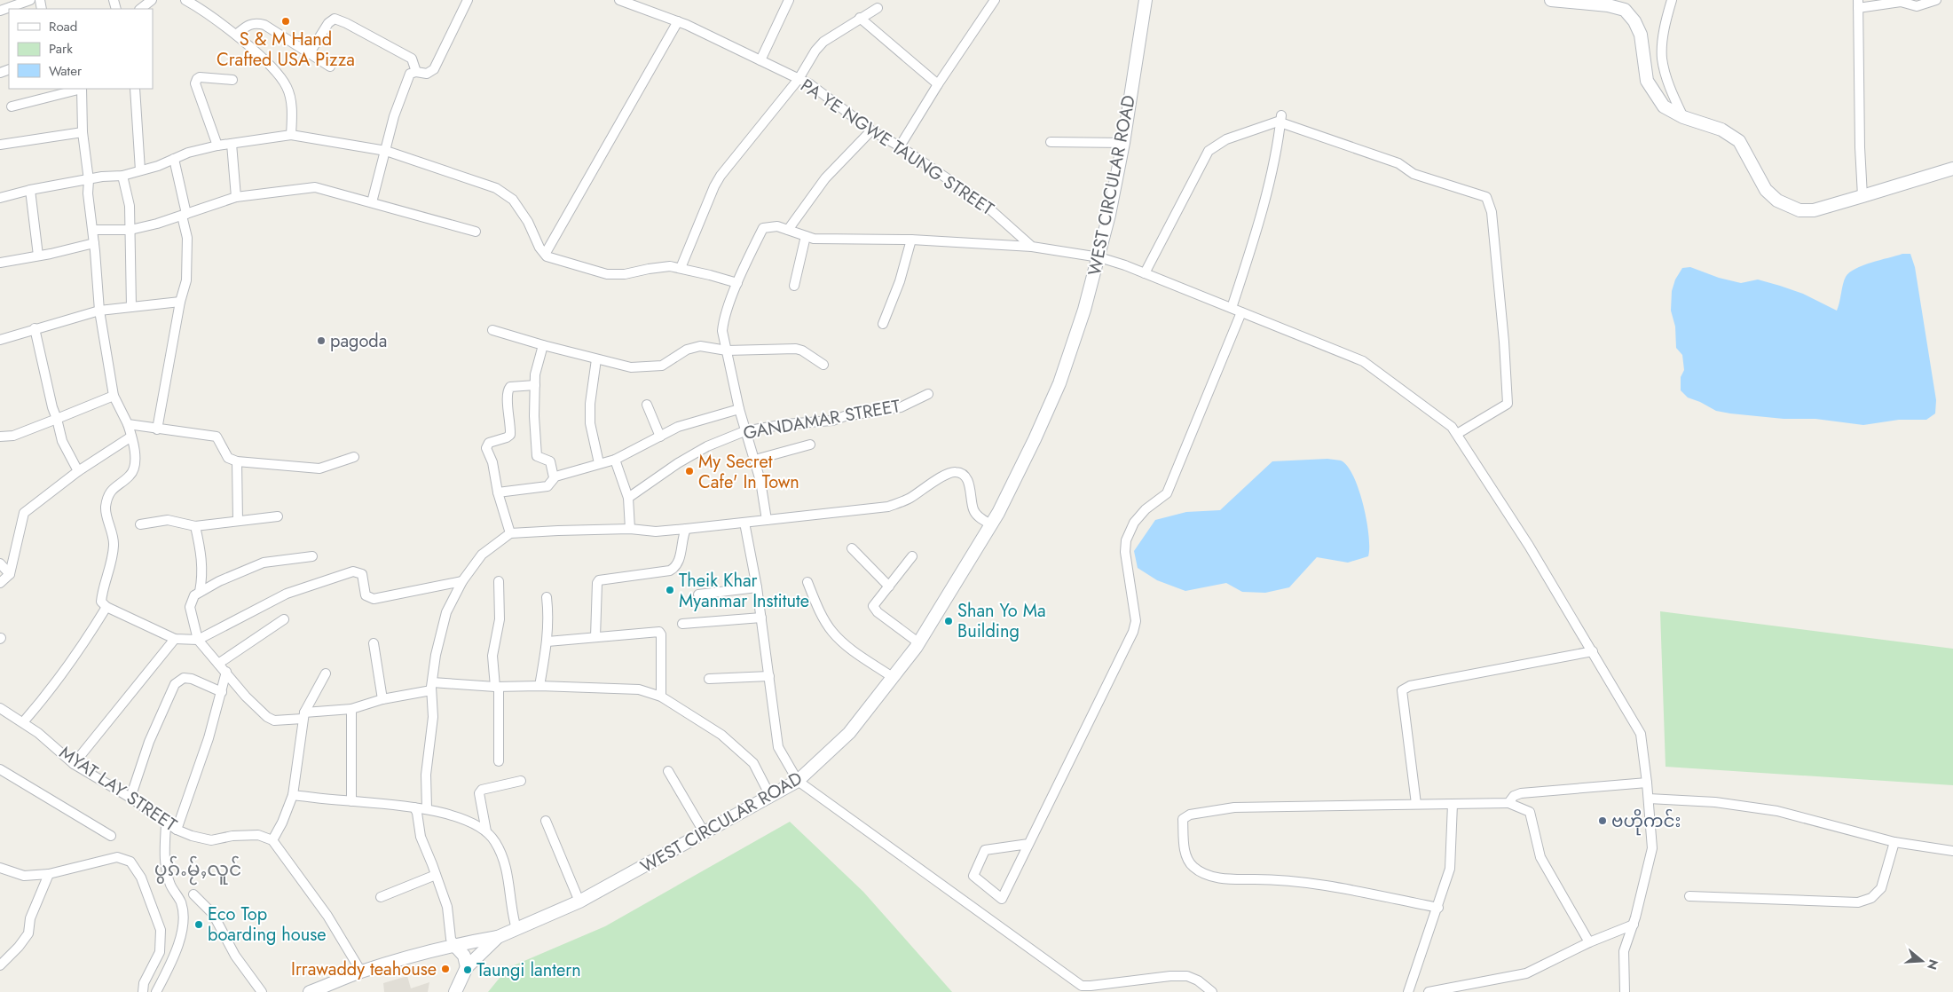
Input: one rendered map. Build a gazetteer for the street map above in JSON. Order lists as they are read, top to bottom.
{
  "streets": {
    "street": [
      "PA YE NGWE TAUNG STREET",
      "WEST CIRCULAR ROAD",
      "GANDAMAR STREET",
      "MYAT LAY STREET"
    ]
  },
  "districts": ["ပွၵ်ႉမႂ်ႇလူင်"],
  "places": [
    "S & M Hand Crafted USA Pizza",
    "pagoda",
    "My Secret Cafe' In Town",
    "Theik Khar Myanmar Institute",
    "Shan Yo Ma Building",
    "ဗဟိုကင်း",
    "Eco Top boarding house",
    "Irrawaddy teahouse",
    "Taungi lantern"
  ],
  "legend": ["Road", "Park", "Water"],
  "north": "right"
}
